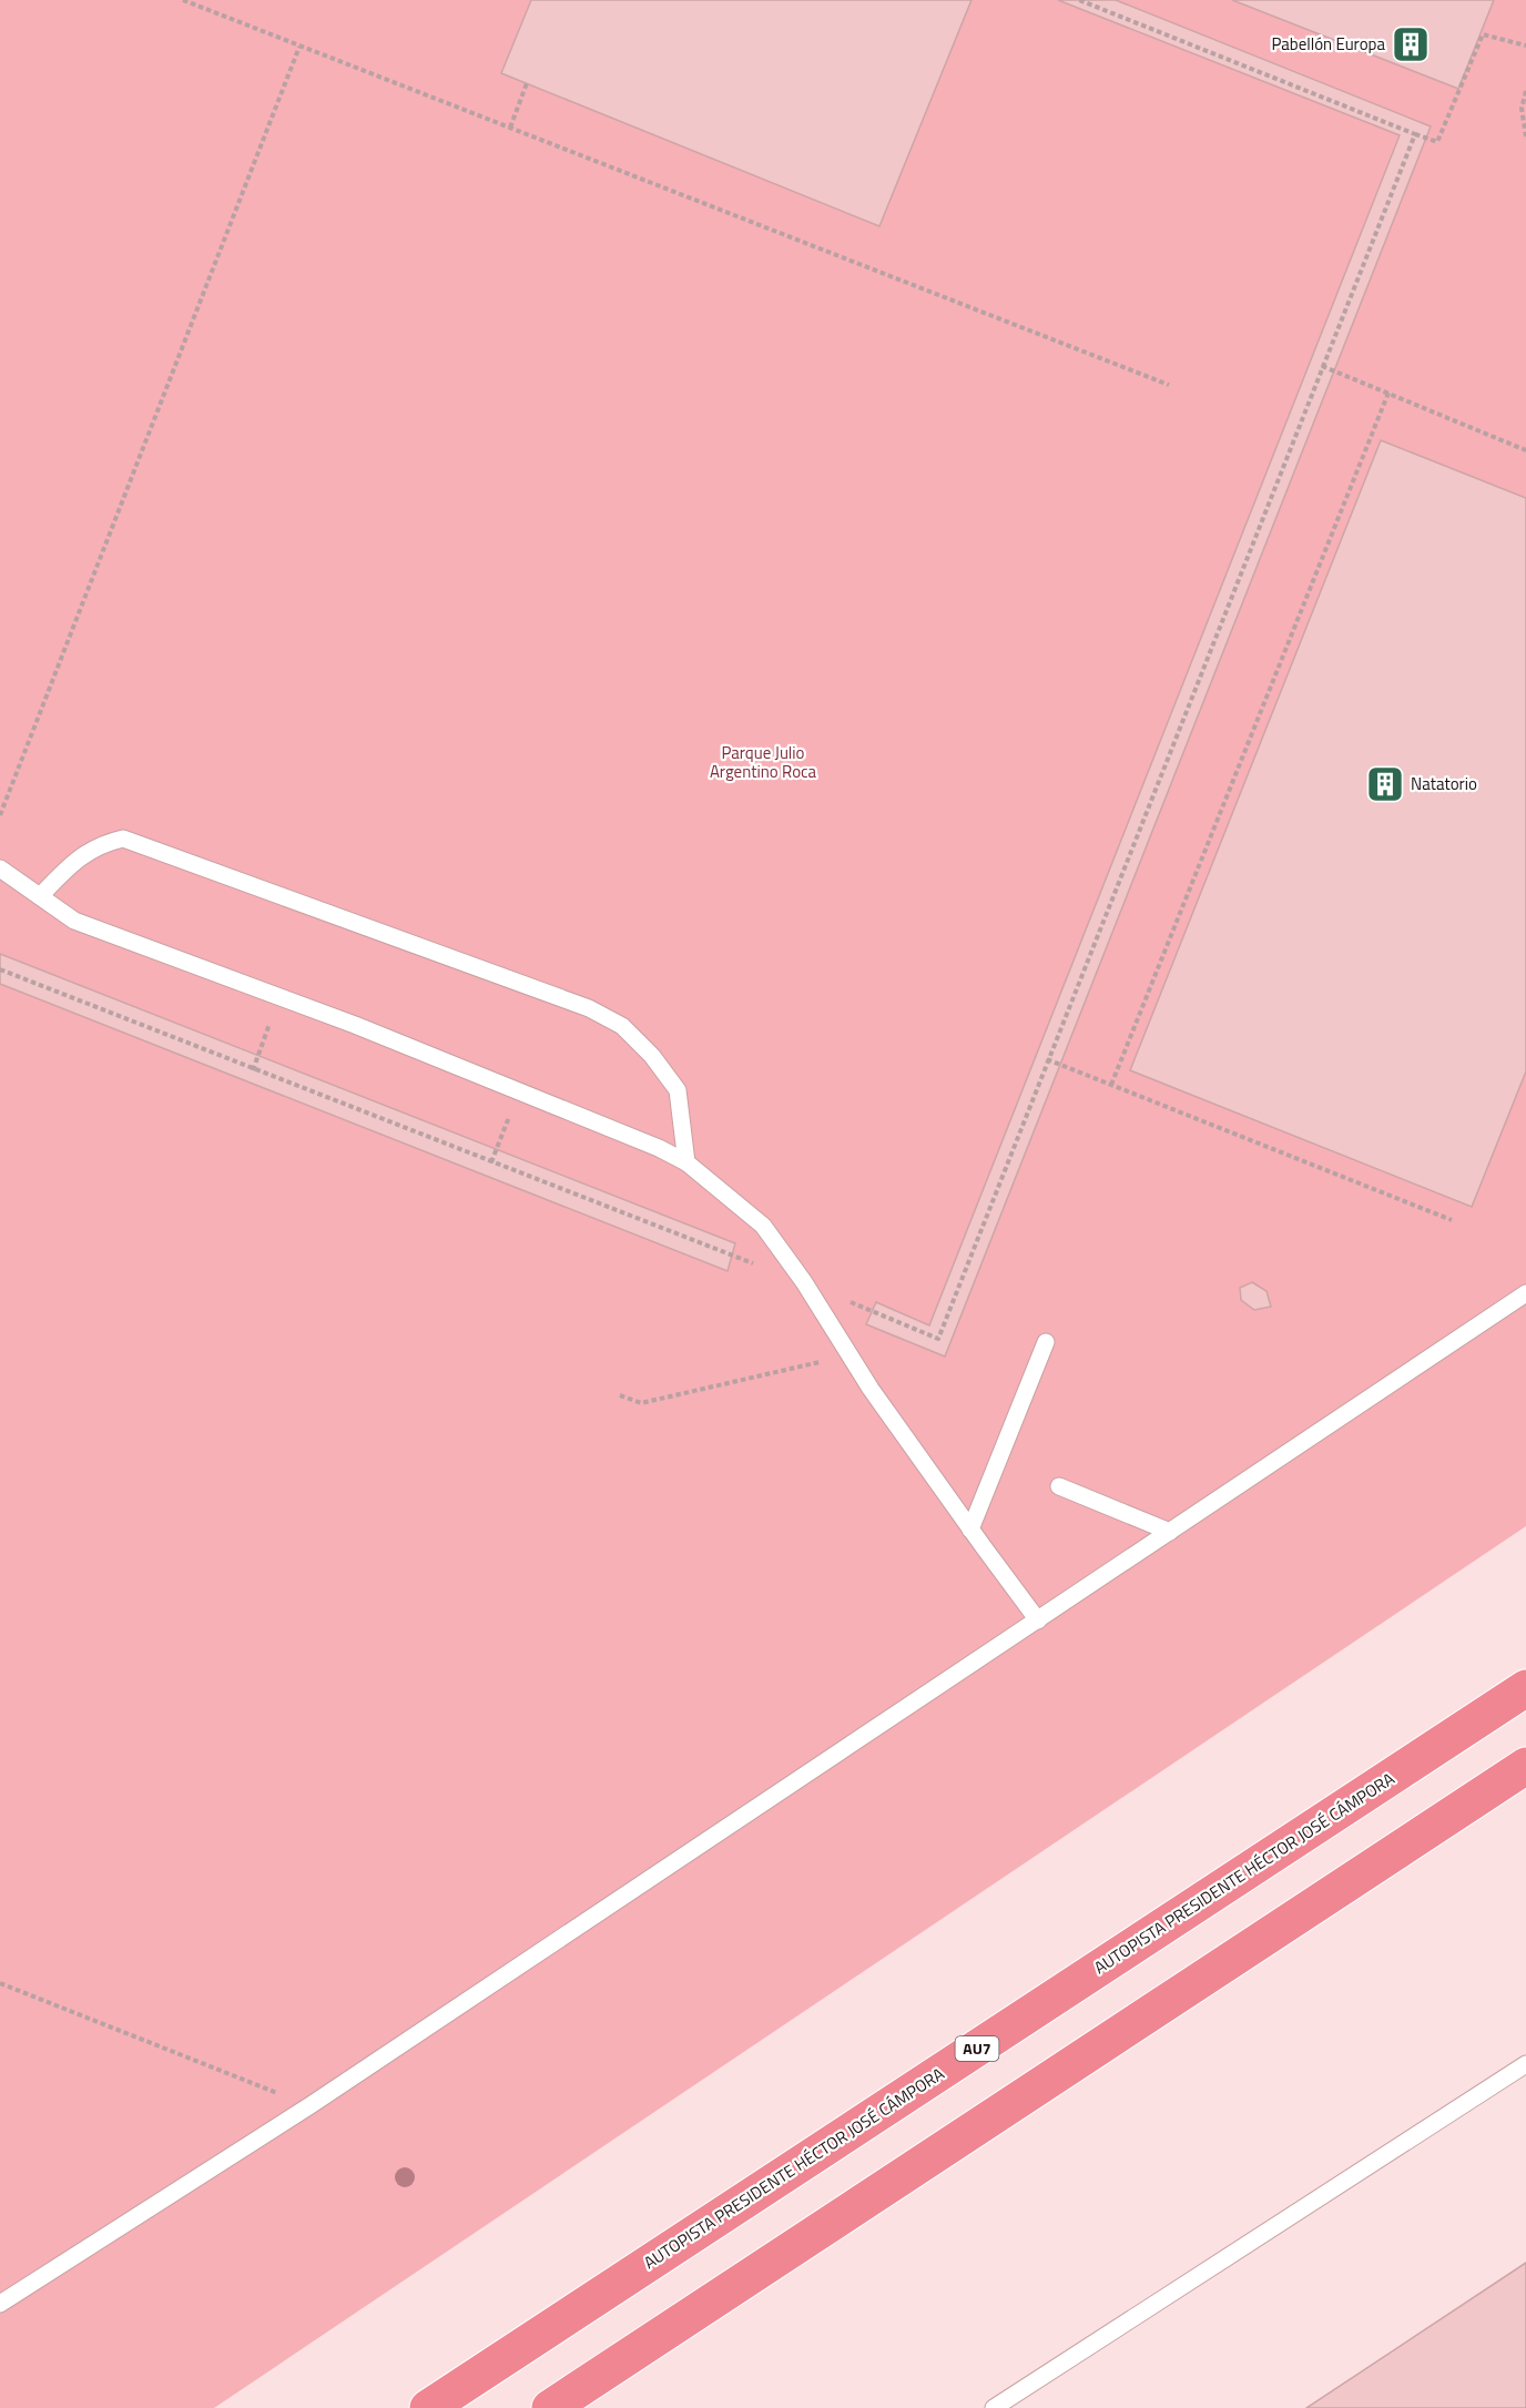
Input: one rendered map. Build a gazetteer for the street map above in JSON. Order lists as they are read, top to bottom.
{
  "streets": {
    "highway": ["AUTOPISTA PRESIDENTE HÉCTOR JOSÉ CÁMPORA", "AU7"]
  },
  "parks": ["Parque Julio Argentino Roca"],
  "places": {
    "building": ["Pabellón Europa", "Natatorio"]
  }
}
